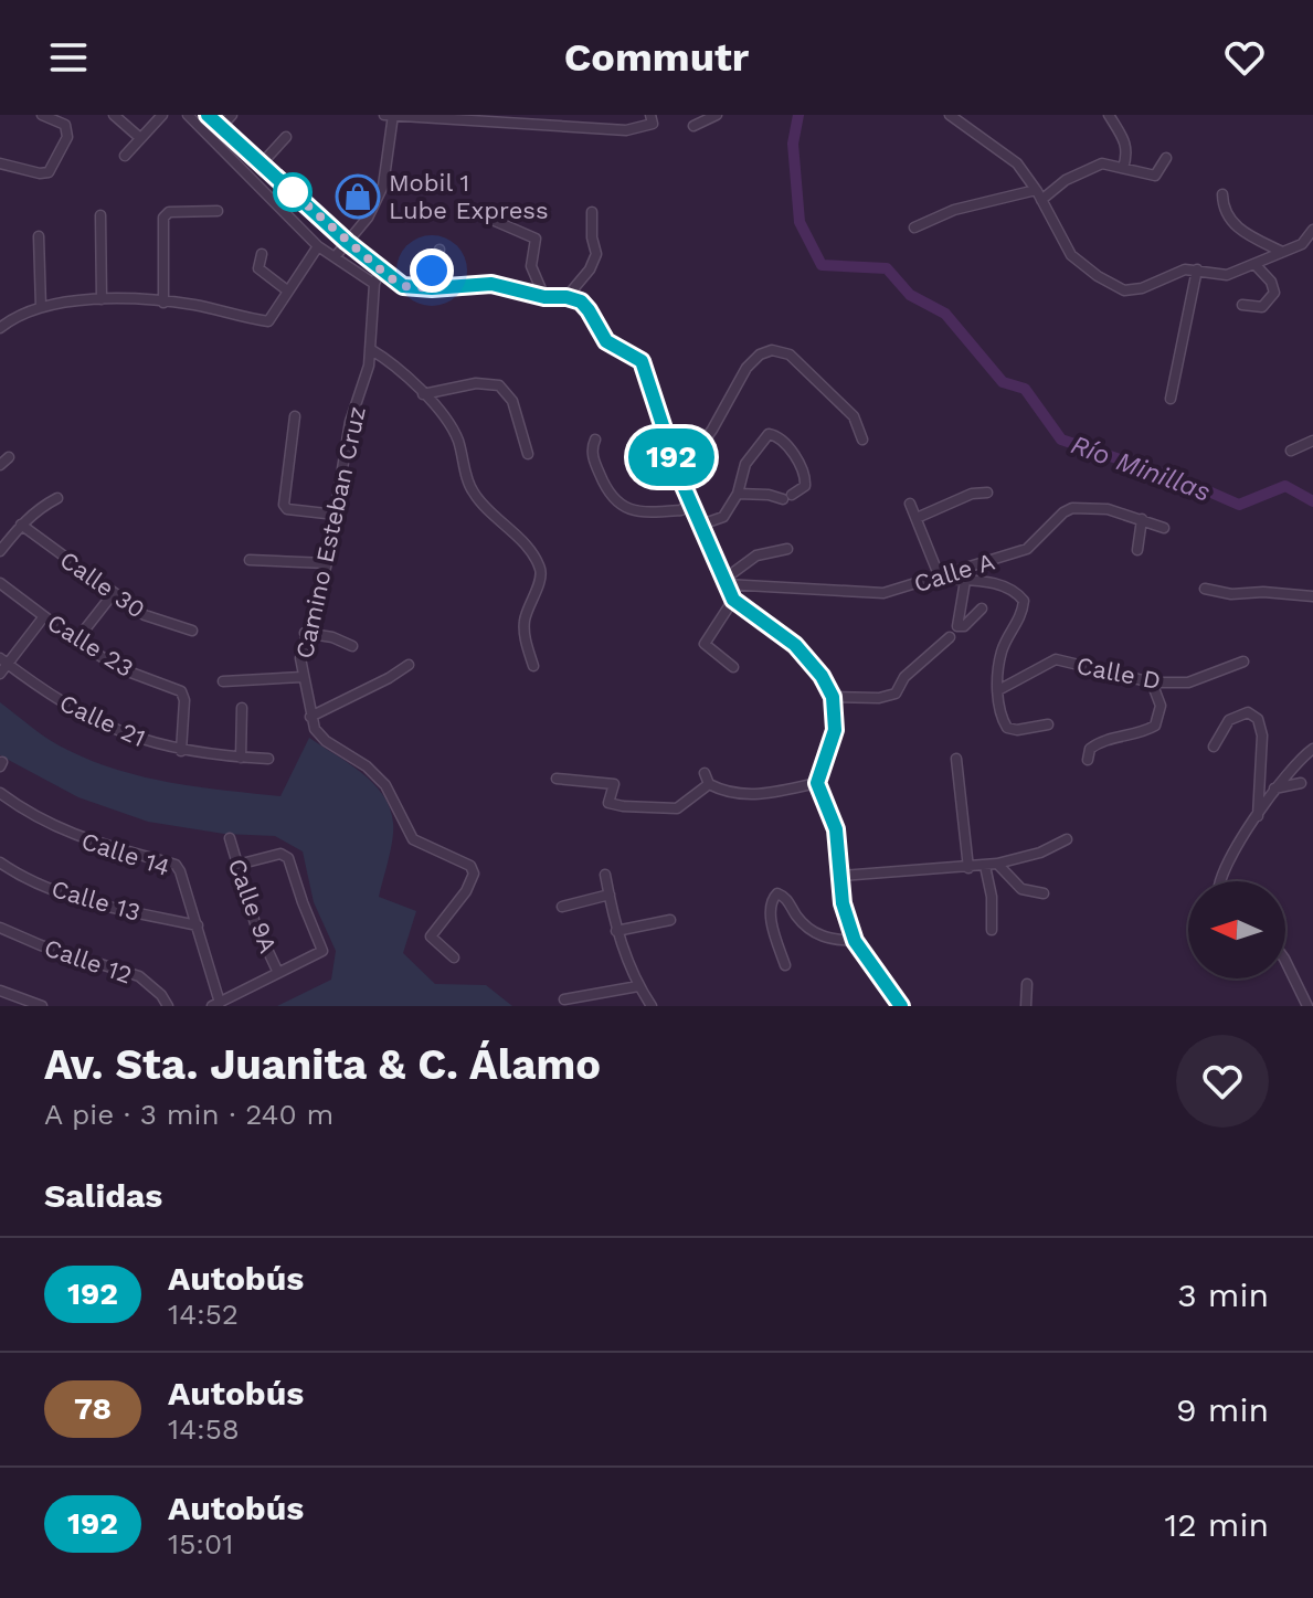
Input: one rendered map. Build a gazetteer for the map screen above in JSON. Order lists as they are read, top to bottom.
{
  "streets": {
    "street": [
      "Camino Esteban Cruz",
      "Calle A",
      "Calle 30",
      "Calle 23",
      "Calle D",
      "Calle 21",
      "Calle 14",
      "Calle 13",
      "Calle 9A",
      "Calle 12"
    ]
  },
  "crossings": [
    ["Calle 23", "Calle 21"],
    ["Calle 14", "Calle 13"]
  ],
  "water": ["Río Minillas"],
  "places": {
    "shop": ["Mobil 1 Lube Express"]
  },
  "lines": ["bus line 192"],
  "north": "left",
  "page": {
    "header": "Commutr",
    "on_map": "192",
    "heading": [
      ["Av. Sta. Juanita & C. Álamo", "A pie · 3 min · 240 m"],
      "Salidas"
    ],
    "list": [
      {
        "mark": "192",
        "name": "Autobús",
        "note": "14:52",
        "value": "3 min"
      },
      {
        "mark": "78",
        "name": "Autobús",
        "note": "14:58",
        "value": "9 min"
      },
      {
        "mark": "192",
        "name": "Autobús",
        "note": "15:01",
        "value": "12 min"
      }
    ]
  }
}
